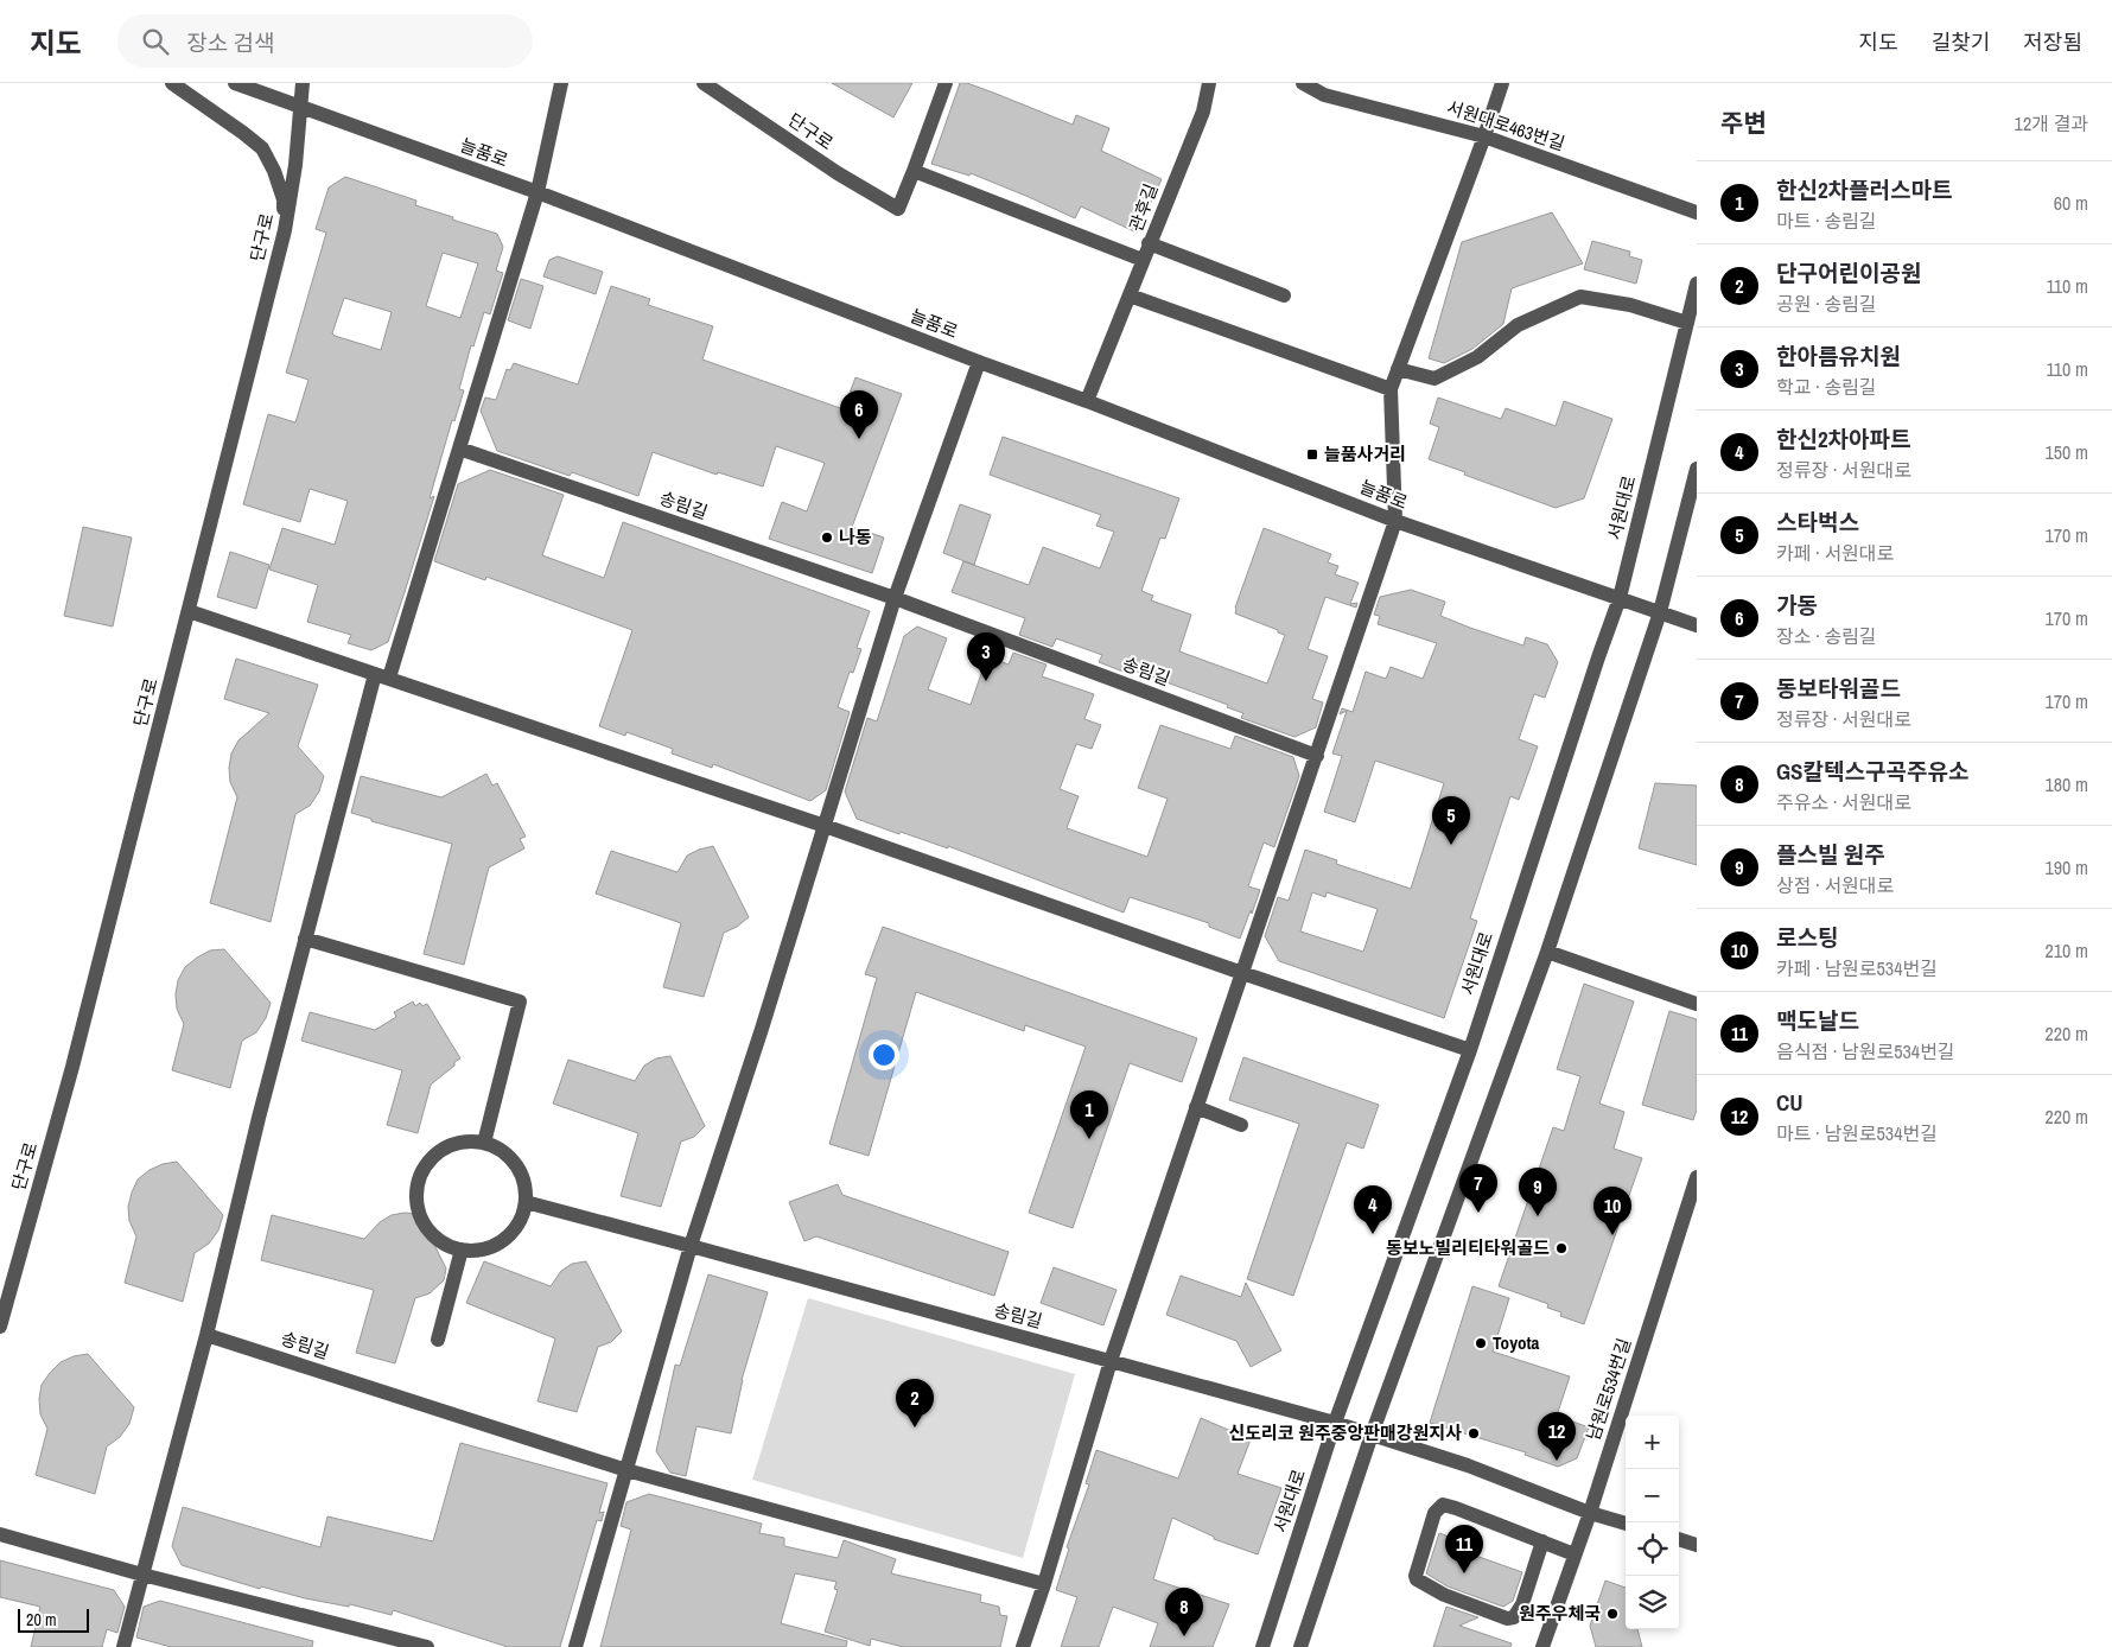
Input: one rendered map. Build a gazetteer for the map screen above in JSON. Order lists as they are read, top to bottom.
{
  "streets": {
    "street": [
      "서원대로463번길",
      "단구로",
      "늘품로",
      "관후길",
      "송림길",
      "서원대로",
      "남원로534번길"
    ]
  },
  "crossings": [
    ["단구로", "늘품로"],
    ["늘품로", "관후길"],
    ["늘품로", "서원대로"],
    ["송림길", "서원대로"],
    ["송림길", "남원로534번길"]
  ],
  "places": {
    "transit": ["늘품사거리"],
    "other": [
      "나동",
      "동보노빌리티타워골드",
      "Toyota",
      "신도리코 원주중앙판매강원지사",
      "원주우체국"
    ]
  },
  "scale_bar": "20 m",
  "page": {
    "header": "지도",
    "search": "장소 검색",
    "nav": ["지도", "길찾기", "저장됨"],
    "heading": ["주변", "12개 결과"],
    "list": [
      {
        "mark": "1",
        "name": "한신2차플러스마트",
        "note": "마트 · 송림길",
        "value": "60 m"
      },
      {
        "mark": "2",
        "name": "단구어린이공원",
        "note": "공원 · 송림길",
        "value": "110 m"
      },
      {
        "mark": "3",
        "name": "한아름유치원",
        "note": "학교 · 송림길",
        "value": "110 m"
      },
      {
        "mark": "4",
        "name": "한신2차아파트",
        "note": "정류장 · 서원대로",
        "value": "150 m"
      },
      {
        "mark": "5",
        "name": "스타벅스",
        "note": "카페 · 서원대로",
        "value": "170 m"
      },
      {
        "mark": "6",
        "name": "가동",
        "note": "장소 · 송림길",
        "value": "170 m"
      },
      {
        "mark": "7",
        "name": "동보타워골드",
        "note": "정류장 · 서원대로",
        "value": "170 m"
      },
      {
        "mark": "8",
        "name": "GS칼텍스구곡주유소",
        "note": "주유소 · 서원대로",
        "value": "180 m"
      },
      {
        "mark": "9",
        "name": "플스빌 원주",
        "note": "상점 · 서원대로",
        "value": "190 m"
      },
      {
        "mark": "10",
        "name": "로스팅",
        "note": "카페 · 남원로534번길",
        "value": "210 m"
      },
      {
        "mark": "11",
        "name": "맥도날드",
        "note": "음식점 · 남원로534번길",
        "value": "220 m"
      },
      {
        "mark": "12",
        "name": "CU",
        "note": "마트 · 남원로534번길",
        "value": "220 m"
      }
    ],
    "pins": [
      "6",
      "3",
      "5",
      "1",
      "7",
      "9",
      "4",
      "10",
      "2",
      "12",
      "11",
      "8"
    ],
    "map_buttons": ["+", "−"],
    "scale": "20 m"
  }
}
